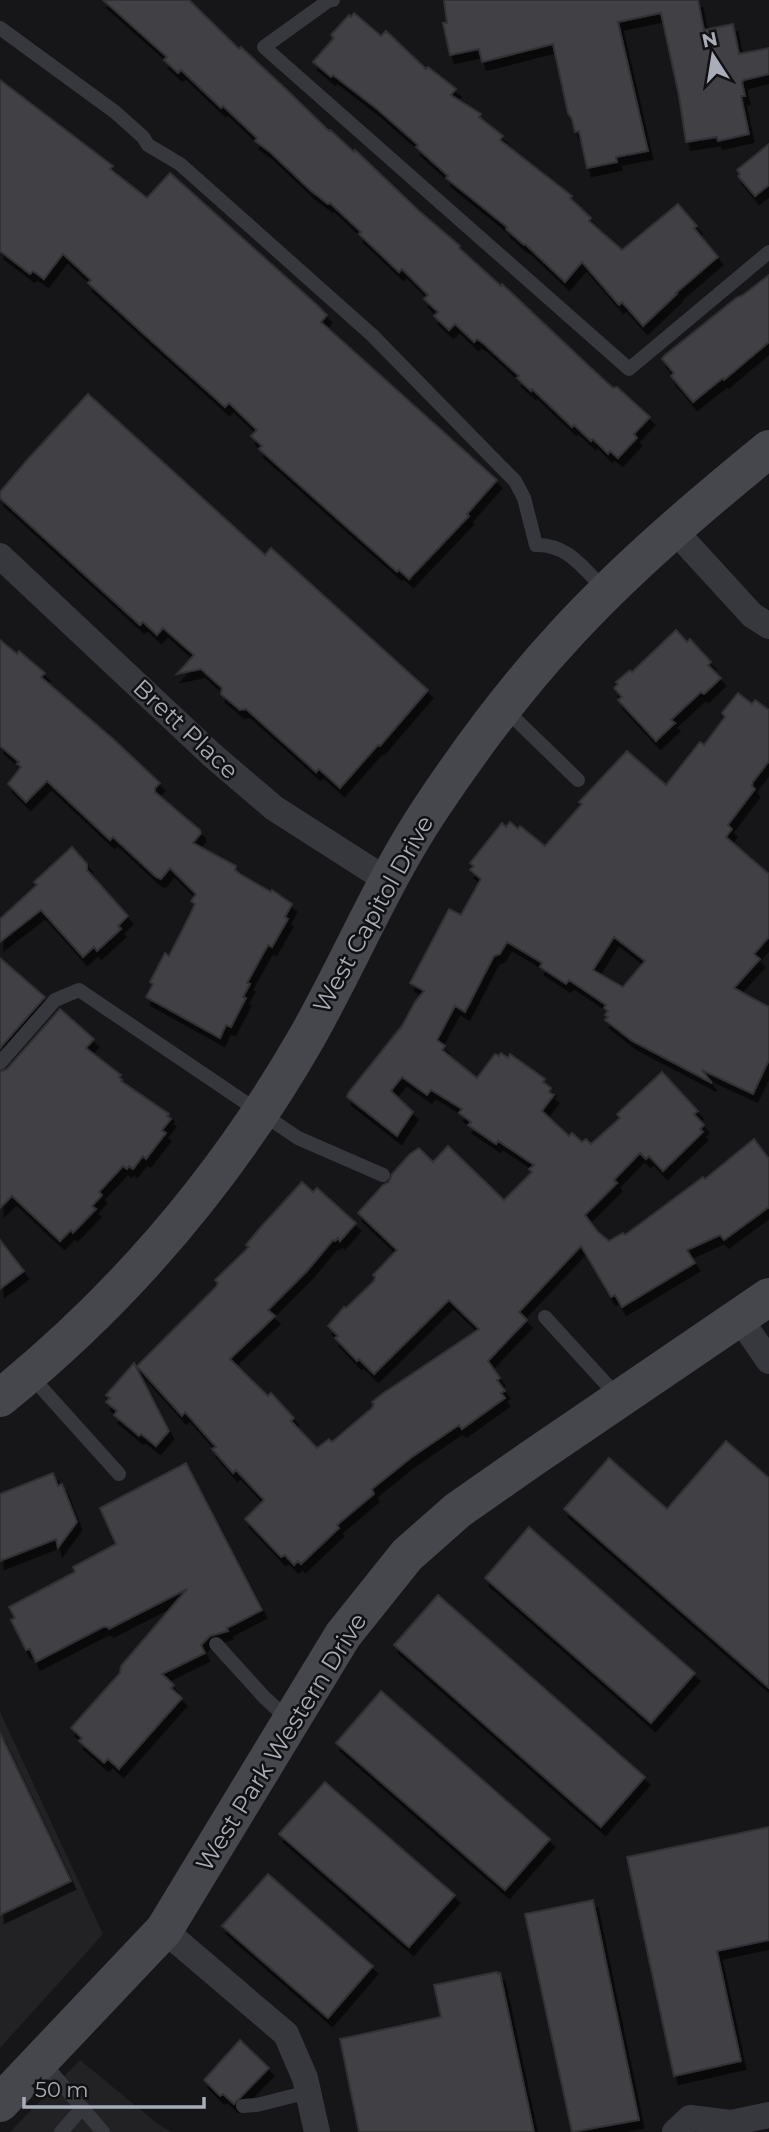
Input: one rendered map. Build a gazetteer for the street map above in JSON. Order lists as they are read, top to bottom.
{
  "streets": {
    "street": ["Brett Place", "West Capitol Drive", "West Park Western Drive"]
  },
  "crossings": [
    ["Brett Place", "West Capitol Drive"]
  ],
  "scale_bar": "50 m",
  "north": "top"
}
